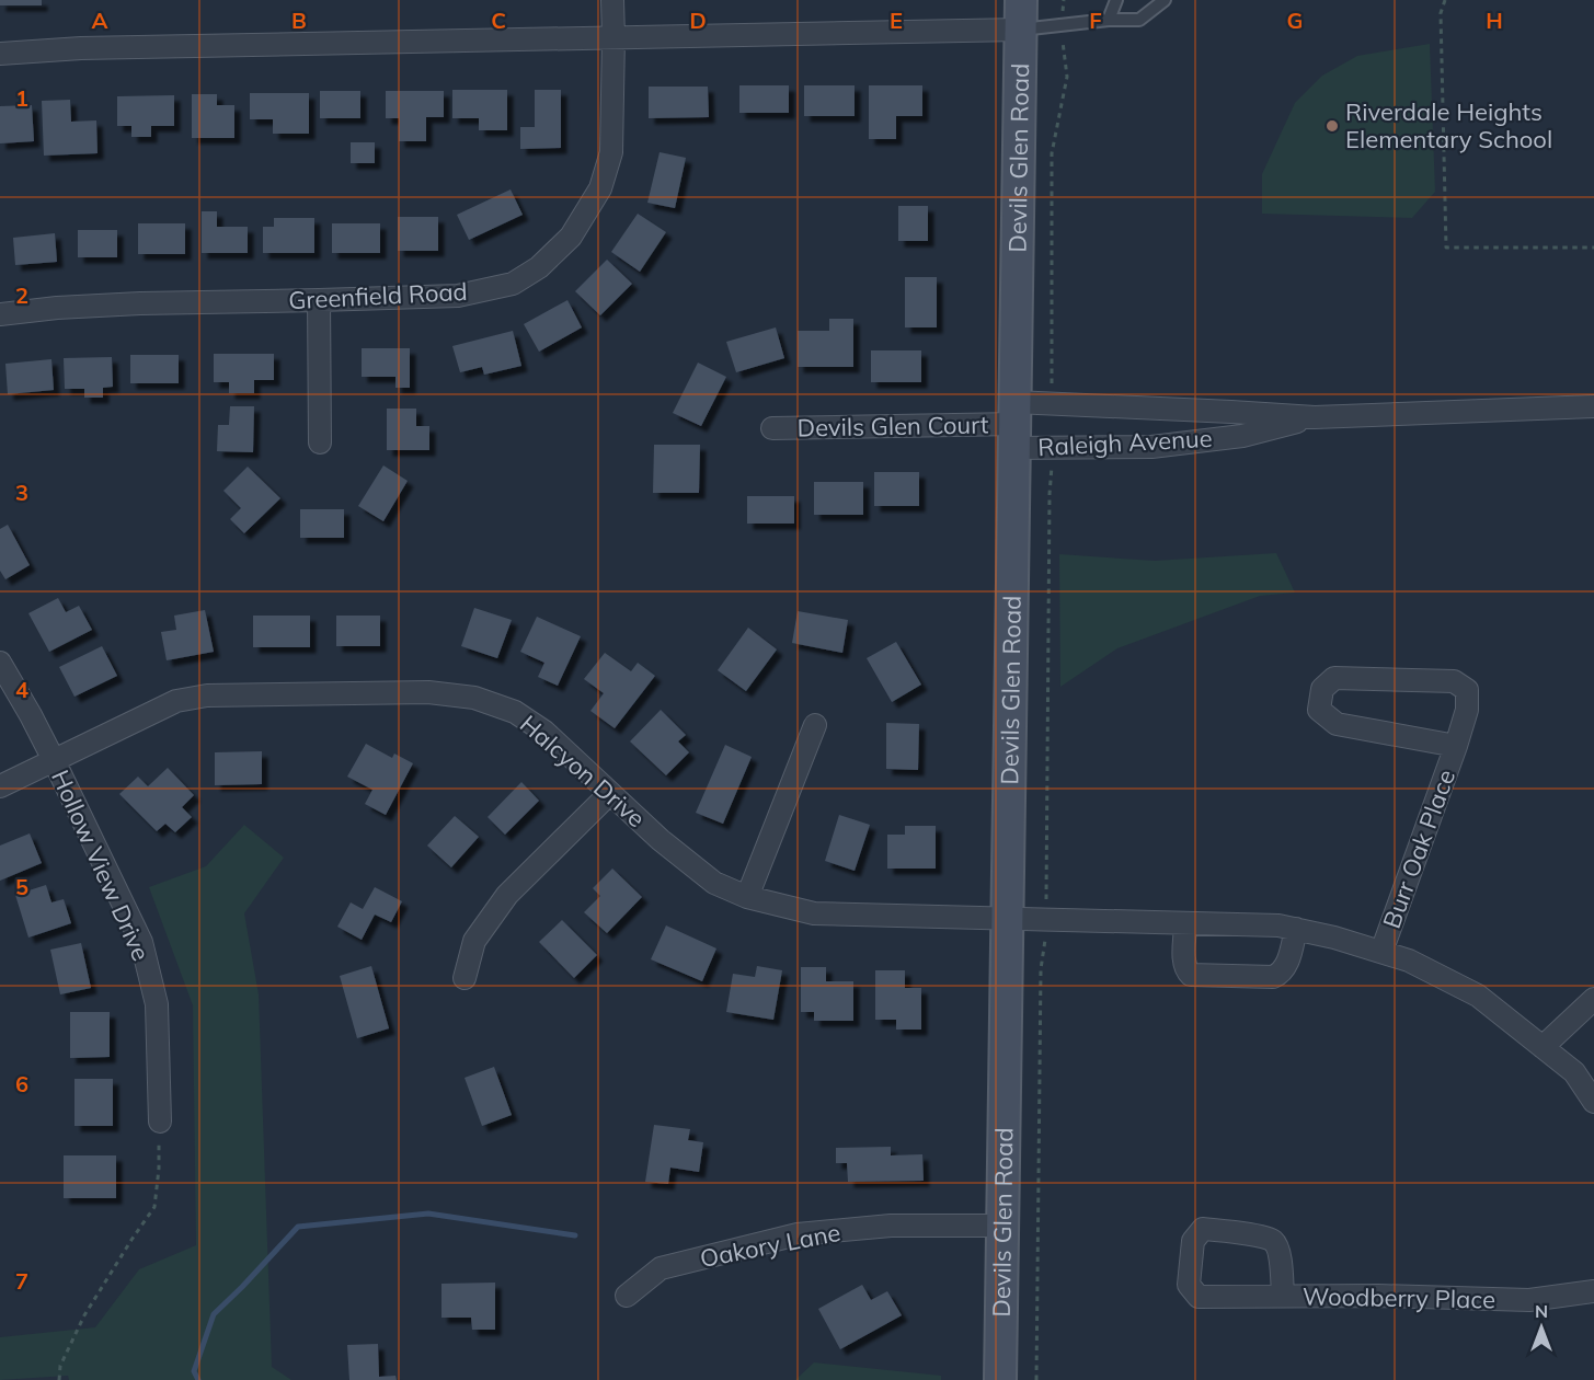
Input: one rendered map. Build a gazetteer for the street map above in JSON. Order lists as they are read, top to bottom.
{
  "streets": {
    "main road": ["Devils Glen Road"],
    "street": [
      "Greenfield Road",
      "Devils Glen Court",
      "Raleigh Avenue",
      "Halcyon Drive",
      "Burr Oak Place",
      "Hollow View Drive",
      "Oakory Lane",
      "Woodberry Place"
    ]
  },
  "crossings": [
    ["Devils Glen Road", "Devils Glen Court"],
    ["Devils Glen Road", "Raleigh Avenue"],
    ["Devils Glen Road", "Halcyon Drive"],
    ["Devils Glen Road", "Oakory Lane"],
    ["Devils Glen Court", "Raleigh Avenue"],
    ["Halcyon Drive", "Burr Oak Place"],
    ["Halcyon Drive", "Hollow View Drive"]
  ],
  "places": ["Riverdale Heights Elementary School"],
  "north": "top",
  "grid": {
    "columns": [
      "A",
      "B",
      "C",
      "D",
      "E",
      "F",
      "G",
      "H"
    ],
    "rows": [
      "1",
      "2",
      "3",
      "4",
      "5",
      "6",
      "7"
    ]
  }
}
